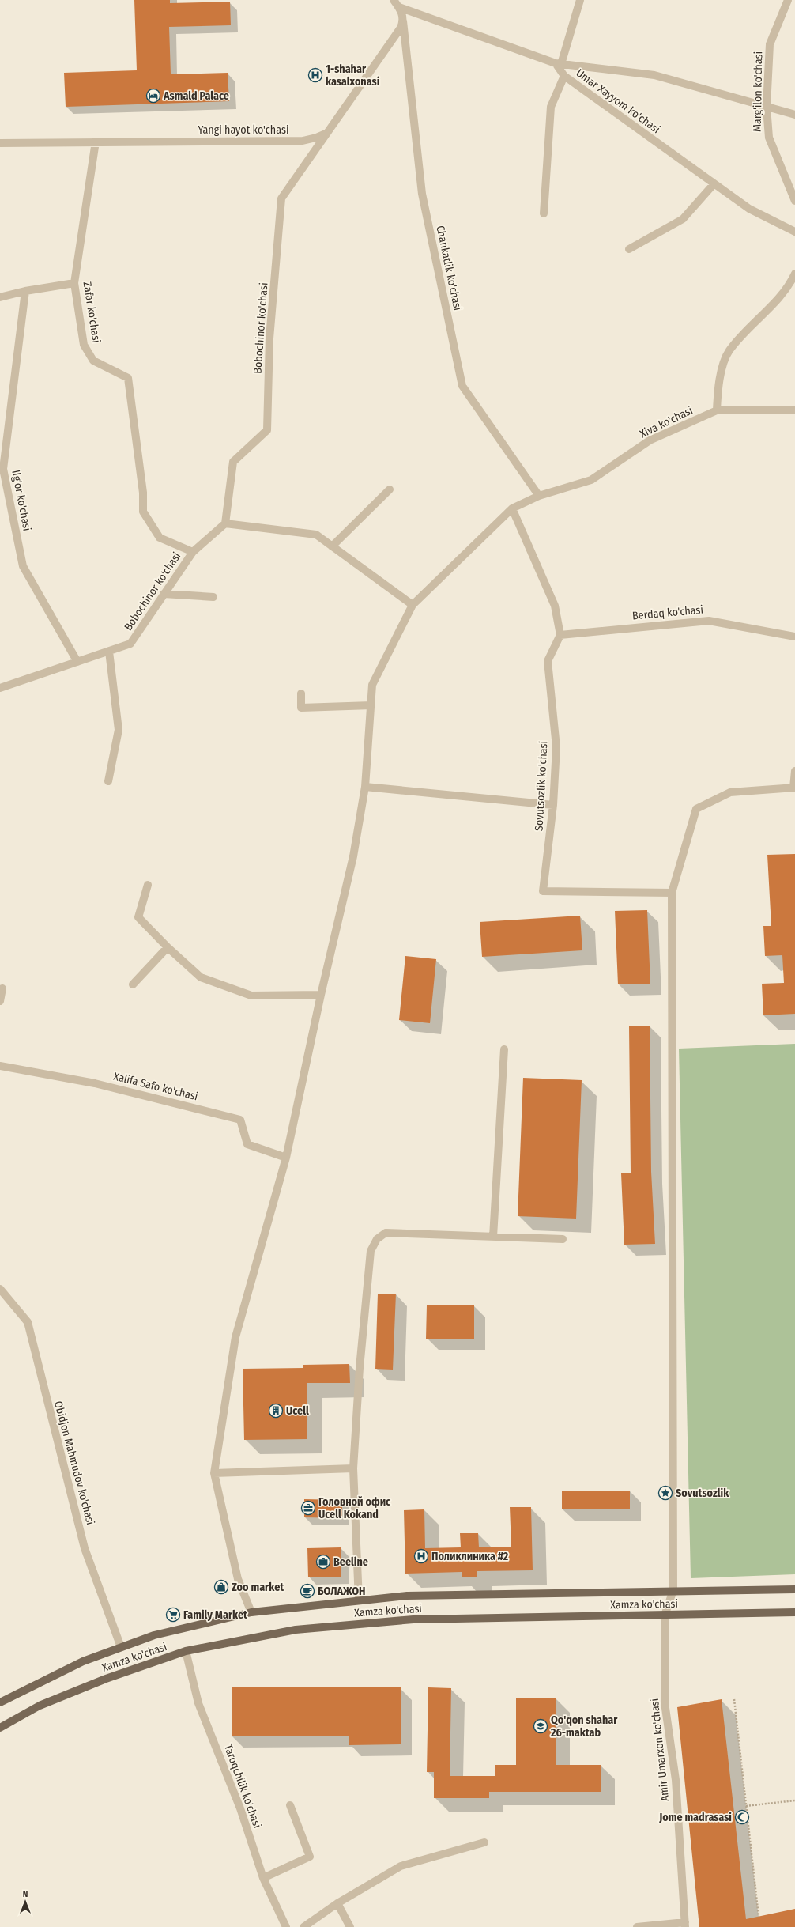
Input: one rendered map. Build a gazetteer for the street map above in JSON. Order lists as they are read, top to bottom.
{
  "streets": {
    "main road": ["Xamza ko'chasi"],
    "street": [
      "Marg'ilon ko'chasi",
      "Umar Xayyom ko'chasi",
      "Yangi hayot ko'chasi",
      "Chankatlik ko'chasi",
      "Zafar ko'chasi",
      "Bobochinor ko'chasi",
      "Xiva ko'chasi",
      "Ilg'or ko'chasi",
      "Berdaq ko'chasi",
      "Sovutsozlik ko'chasi",
      "Xalifa Safo ko'chasi",
      "Obidjon Mahmudov ko'chasi",
      "Amir Umarxon ko'chasi",
      "Taroqchilik ko'chasi"
    ]
  },
  "crossings": [
    ["Yangi hayot ko'chasi", "Zafar ko'chasi"],
    ["Yangi hayot ko'chasi", "Bobochinor ko'chasi"],
    ["Chankatlik ko'chasi", "Xiva ko'chasi"],
    ["Zafar ko'chasi", "Bobochinor ko'chasi"],
    ["Bobochinor ko'chasi", "Ilg'or ko'chasi"],
    ["Xiva ko'chasi", "Xalifa Safo ko'chasi"],
    ["Berdaq ko'chasi", "Sovutsozlik ko'chasi"],
    ["Sovutsozlik ko'chasi", "Amir Umarxon ko'chasi"],
    ["Obidjon Mahmudov ko'chasi", "Xamza ko'chasi"],
    ["Xamza ko'chasi", "Amir Umarxon ko'chasi"],
    ["Xamza ko'chasi", "Taroqchilik ko'chasi"]
  ],
  "places": {
    "hospital": ["1-shahar kasalxonasi", "Поликлиника #2"],
    "hotel": ["Asmald Palace"],
    "building": ["Ucell"],
    "place": ["Sovutsozlik"],
    "office": ["Головной офис Ucell Kokand", "Beeline"],
    "shop": ["Zoo market"],
    "cafe": ["БОЛАЖОН"],
    "supermarket": ["Family Market"],
    "school or university": ["Qo'qon shahar 26-maktab"],
    "mosque": ["Jome madrasasi"]
  },
  "north": "top"
}
